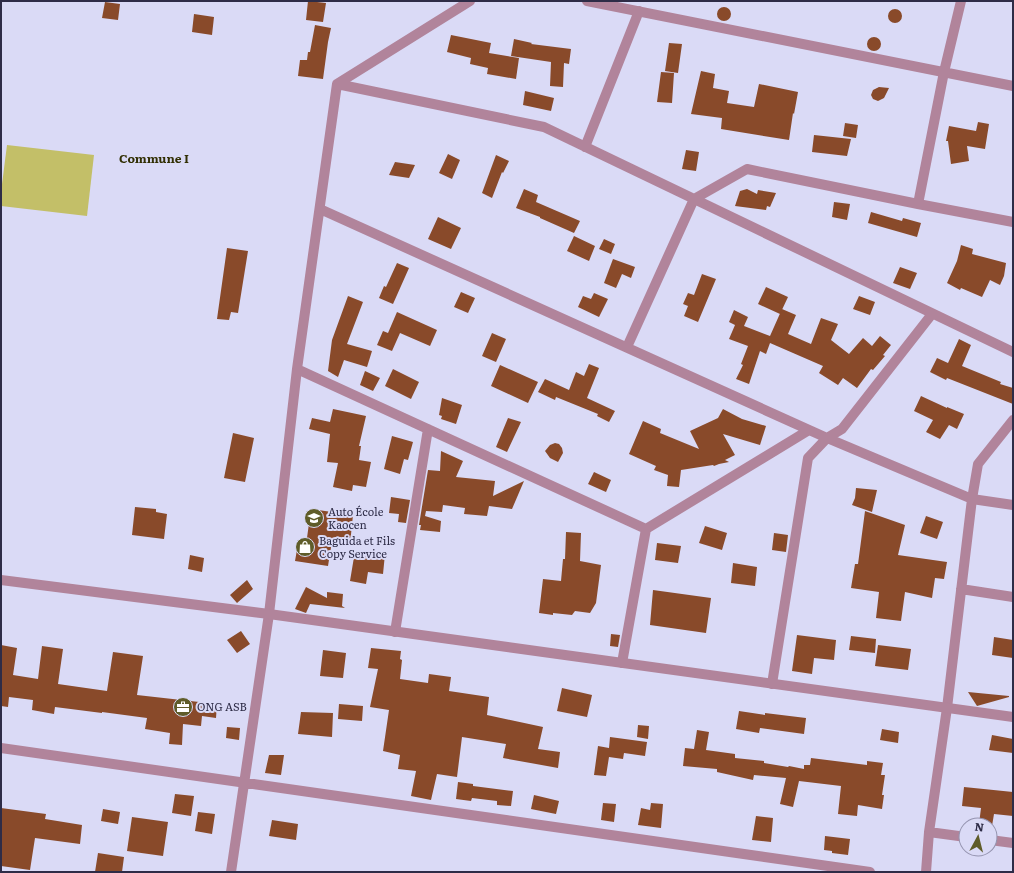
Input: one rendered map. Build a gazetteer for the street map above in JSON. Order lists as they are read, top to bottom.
{
  "districts": ["Commune I"],
  "places": {
    "school or university": ["Auto École Kaocen"],
    "shop": ["Baguida et Fils Copy Service"],
    "office": ["ONG ASB"]
  },
  "north": "top"
}
